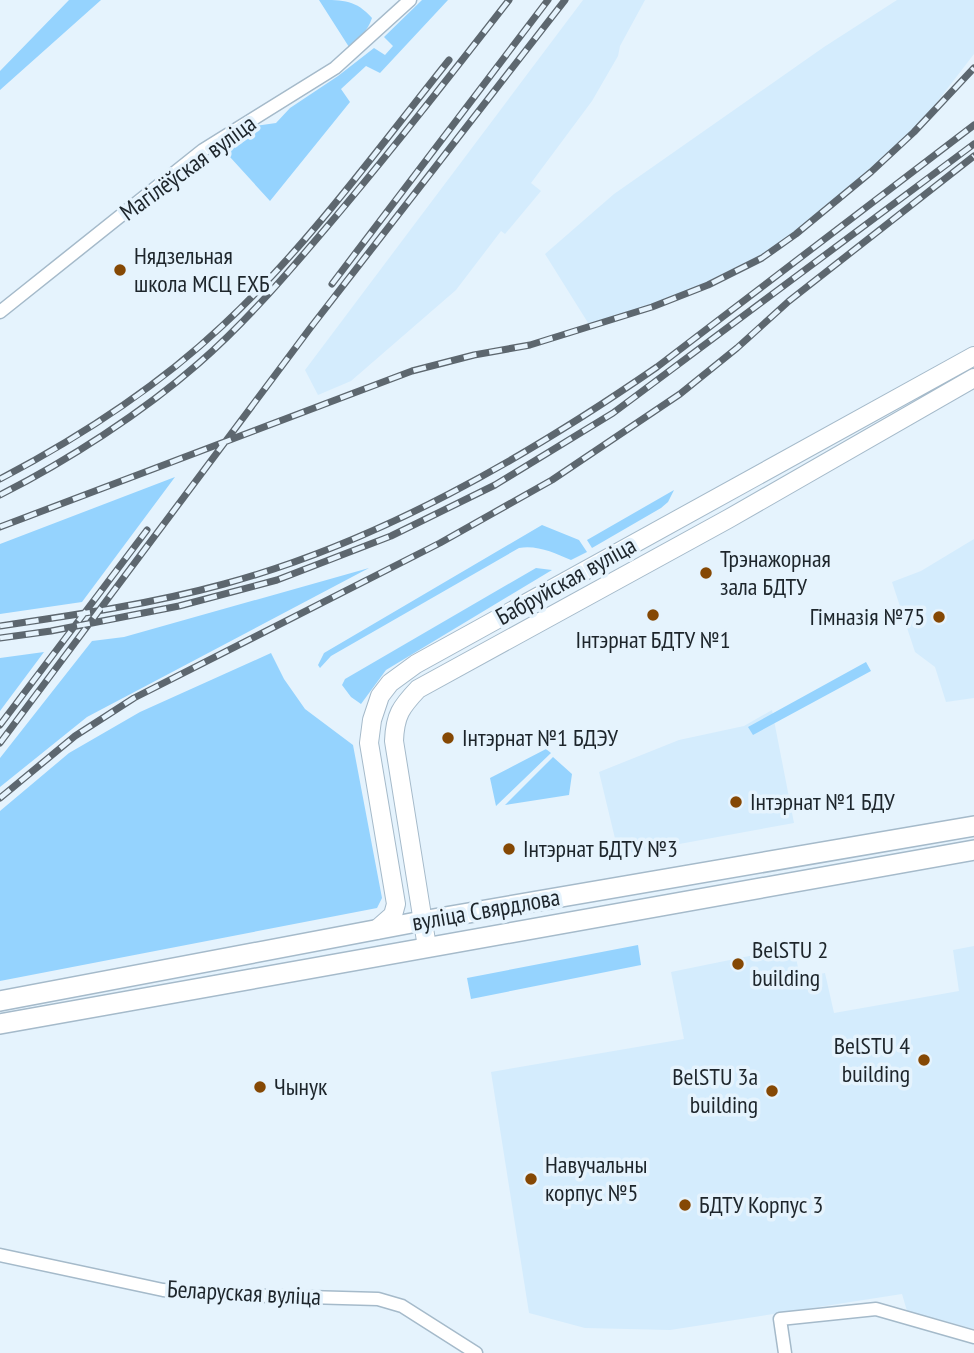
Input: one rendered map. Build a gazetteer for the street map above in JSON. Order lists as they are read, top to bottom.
{
  "streets": {
    "main road": ["Бабруйская вуліца", "вуліца Свярдлова"],
    "street": ["Магілёўская вуліца", "Беларуская вуліца"]
  },
  "crossings": [
    ["Бабруйская вуліца", "вуліца Свярдлова"]
  ],
  "places": [
    "Нядзельная школа МСЦ ЕХБ",
    "Трэнажорная зала БДТУ",
    "Інтэрнат БДТУ №1",
    "Гімназія №75",
    "Інтэрнат №1 БДЭУ",
    "Інтэрнат №1 БДУ",
    "Інтэрнат БДТУ №3",
    "BelSTU 2 building",
    "BelSTU 4 building",
    "Чынук",
    "BelSTU 3a building",
    "Навучальны корпус №5",
    "БДТУ Корпус 3"
  ]
}
